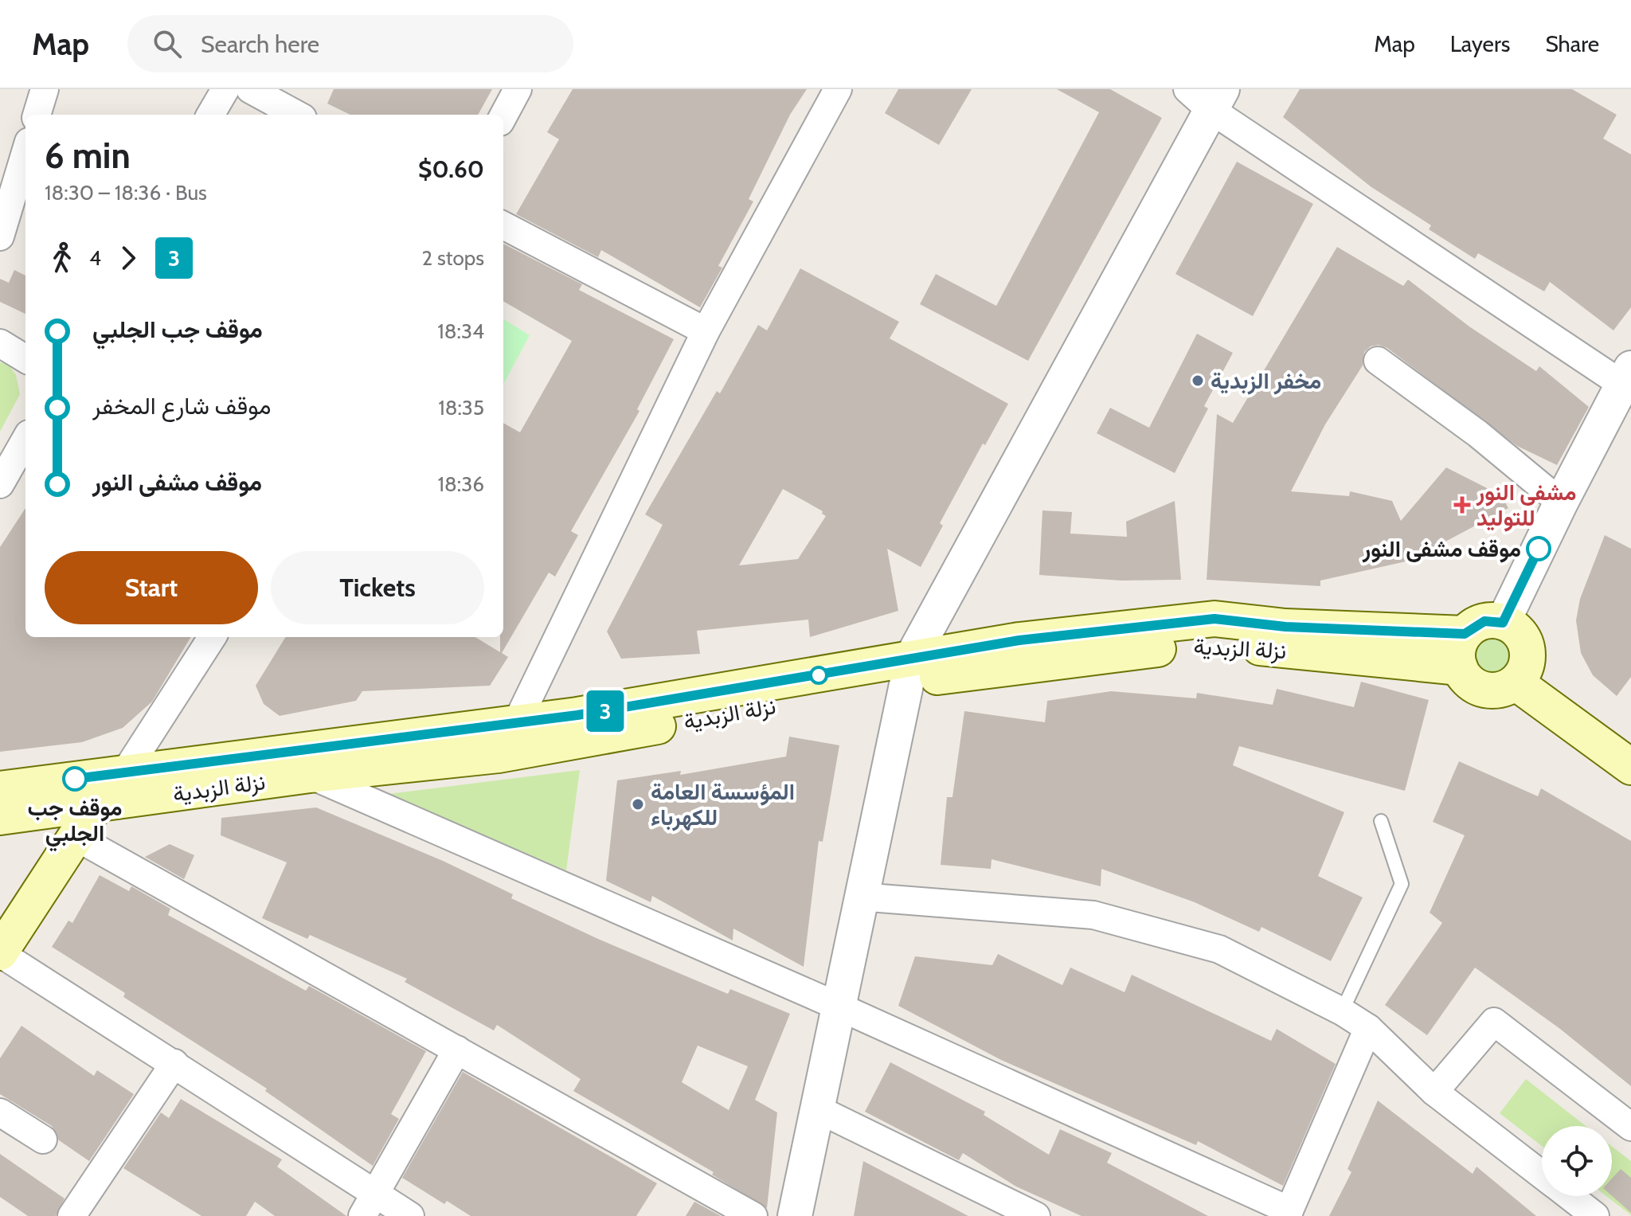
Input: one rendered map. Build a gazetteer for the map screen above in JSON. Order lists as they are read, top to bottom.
{
  "streets": {
    "main road": ["نزلة الزبدية"]
  },
  "places": {
    "other": [
      "مخفر الزبدية",
      "موقف مشفى النور",
      "موقف جب الجلبي",
      "المؤسسة العامة للكهرباء"
    ],
    "health": ["مشفى النور للتوليد"]
  },
  "lines": ["bus line 3"],
  "page": {
    "header": "Map",
    "search": "Search here",
    "nav": ["Map", "Layers", "Share"],
    "on_map": "3",
    "heading": ["6 min", "18:30 – 18:36 · Bus", "$0.60"],
    "legs": ["4", "3", "2 stops"],
    "list": [
      {
        "name": "موقف جب الجلبي",
        "value": "18:34"
      },
      {
        "name": "موقف شارع المخفر",
        "value": "18:35"
      },
      {
        "name": "موقف مشفى النور",
        "value": "18:36"
      }
    ],
    "buttons": ["Start", "Tickets"]
  }
}
